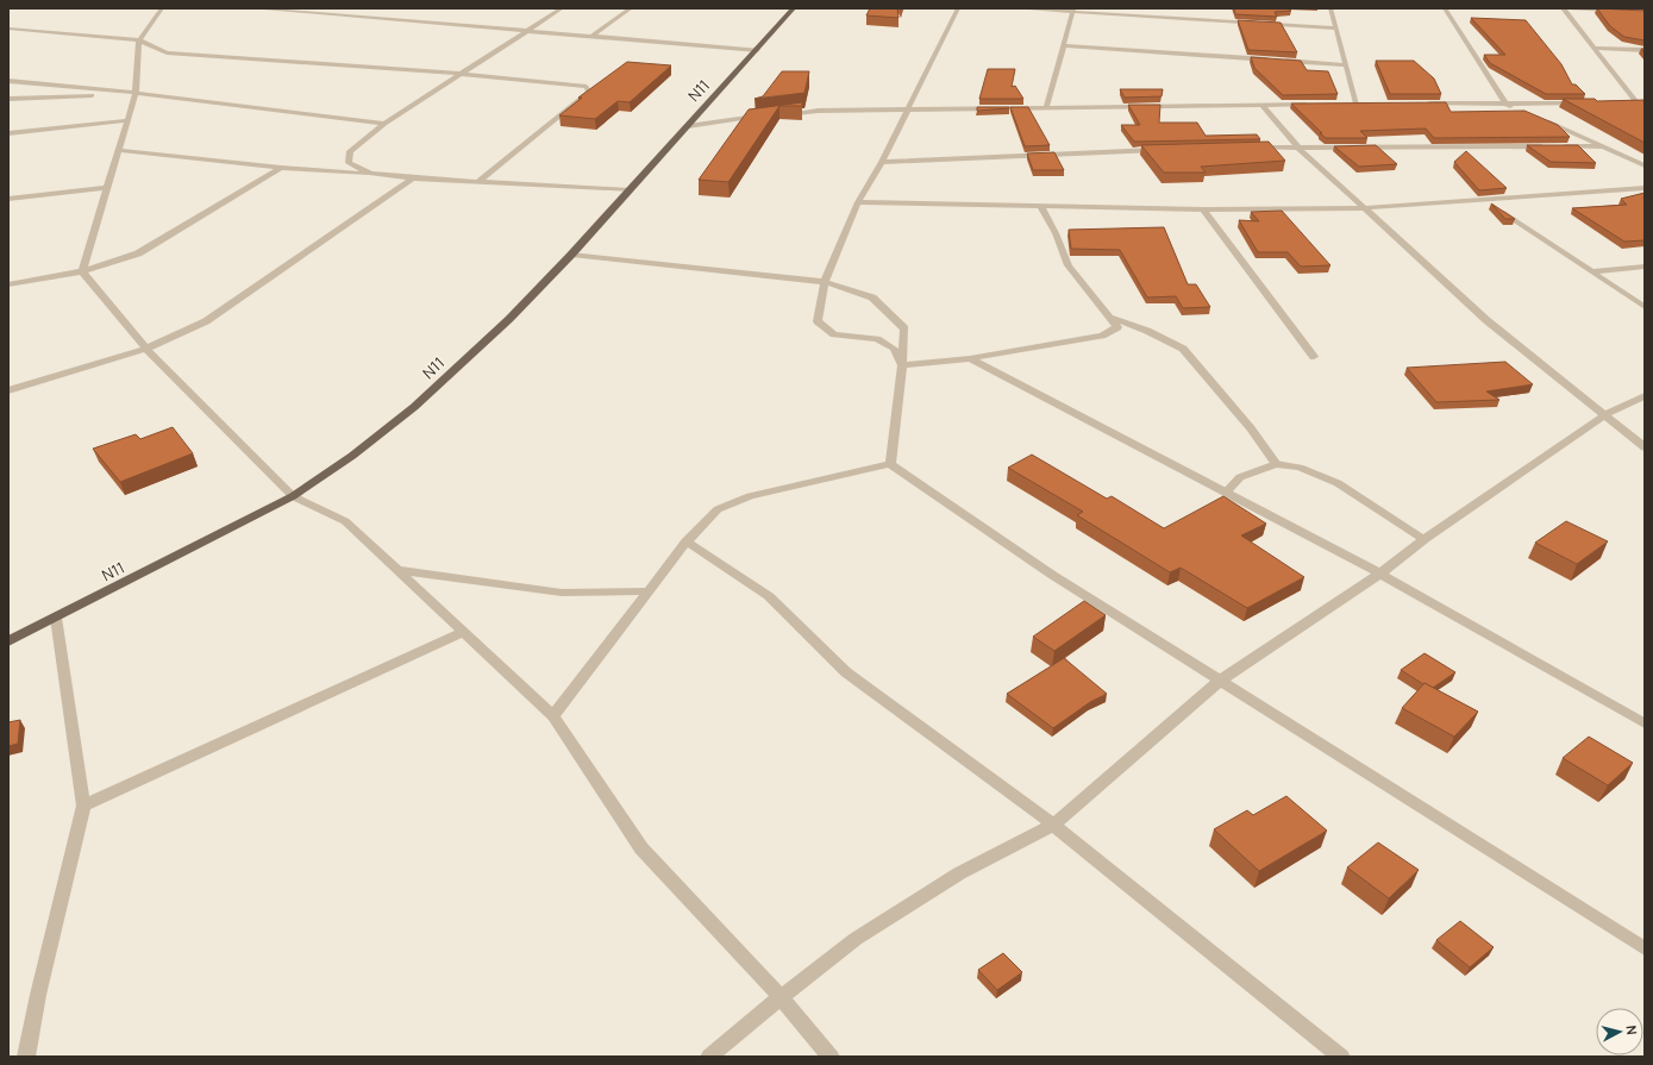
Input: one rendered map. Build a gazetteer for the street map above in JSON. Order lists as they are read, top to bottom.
{
  "streets": {
    "main road": ["N11"]
  },
  "north": "right"
}
